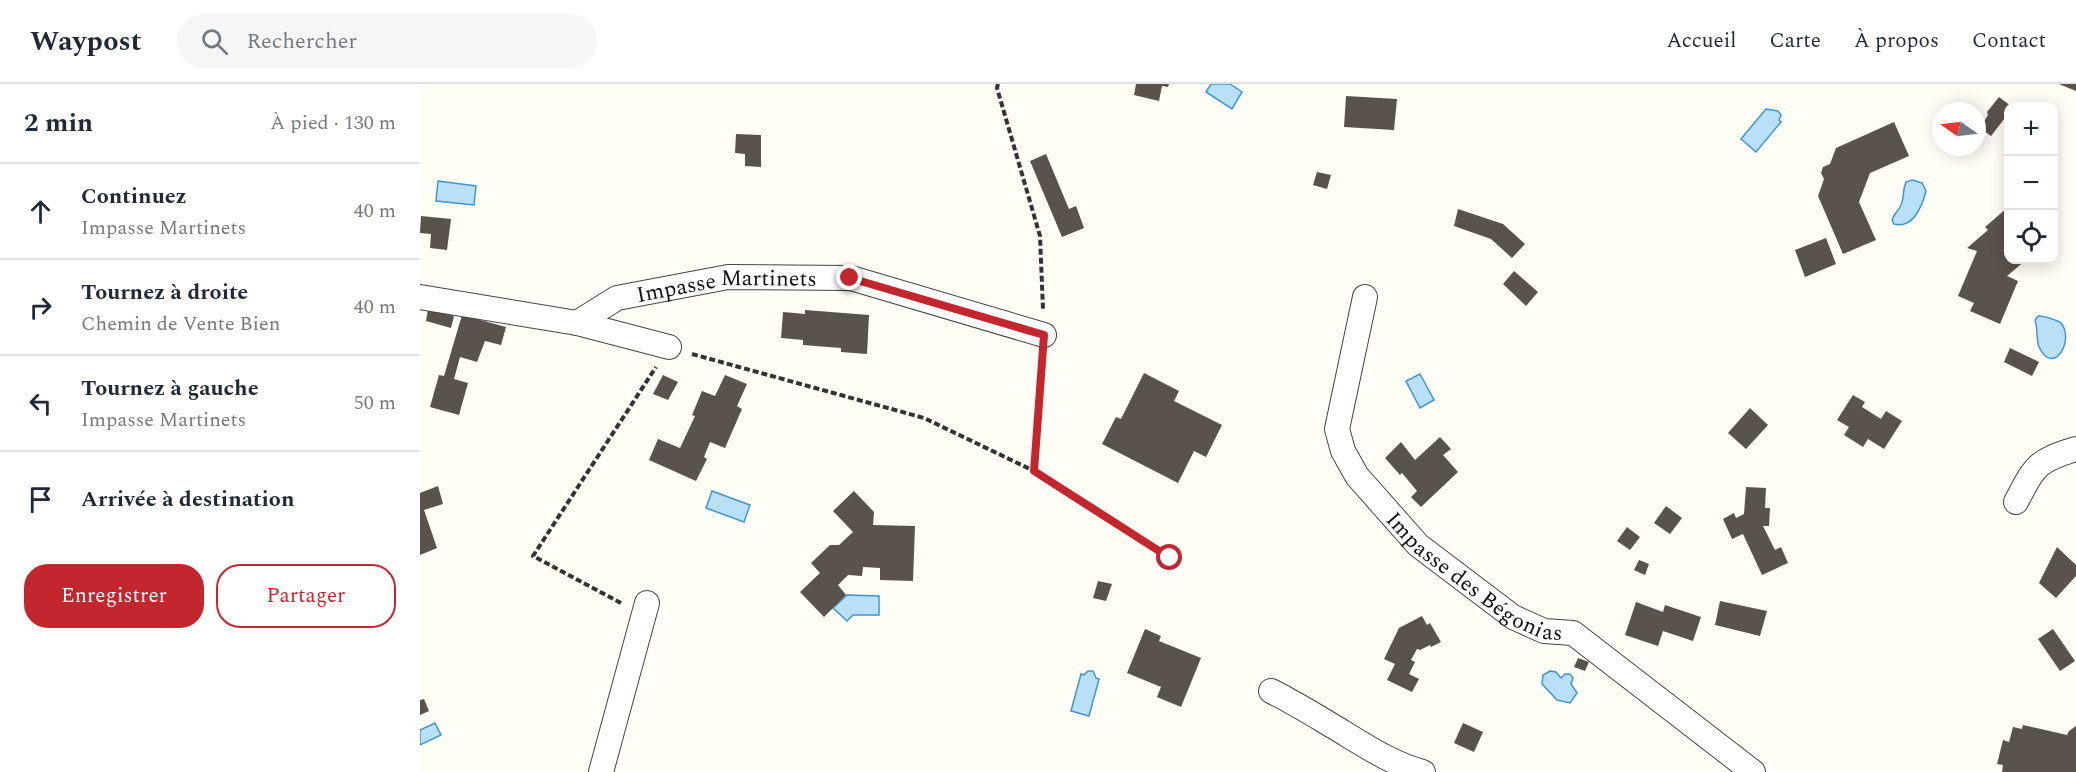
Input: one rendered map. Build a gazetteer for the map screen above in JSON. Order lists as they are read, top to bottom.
{
  "streets": {
    "street": ["Impasse Martinets", "Impasse des Bégonias"]
  },
  "north": "left",
  "page": {
    "header": "Waypost",
    "search": "Rechercher",
    "nav": [
      "Accueil",
      "Carte",
      "À propos",
      "Contact"
    ],
    "heading": ["2 min", "À pied · 130 m"],
    "map_buttons": ["+", "−"],
    "list": [
      ["Continuez", "Impasse Martinets", "40 m"],
      ["Tournez à droite", "Chemin de Vente Bien", "40 m"],
      ["Tournez à gauche", "Impasse Martinets", "50 m"],
      "Arrivée à destination"
    ],
    "buttons": ["Enregistrer", "Partager"]
  }
}
